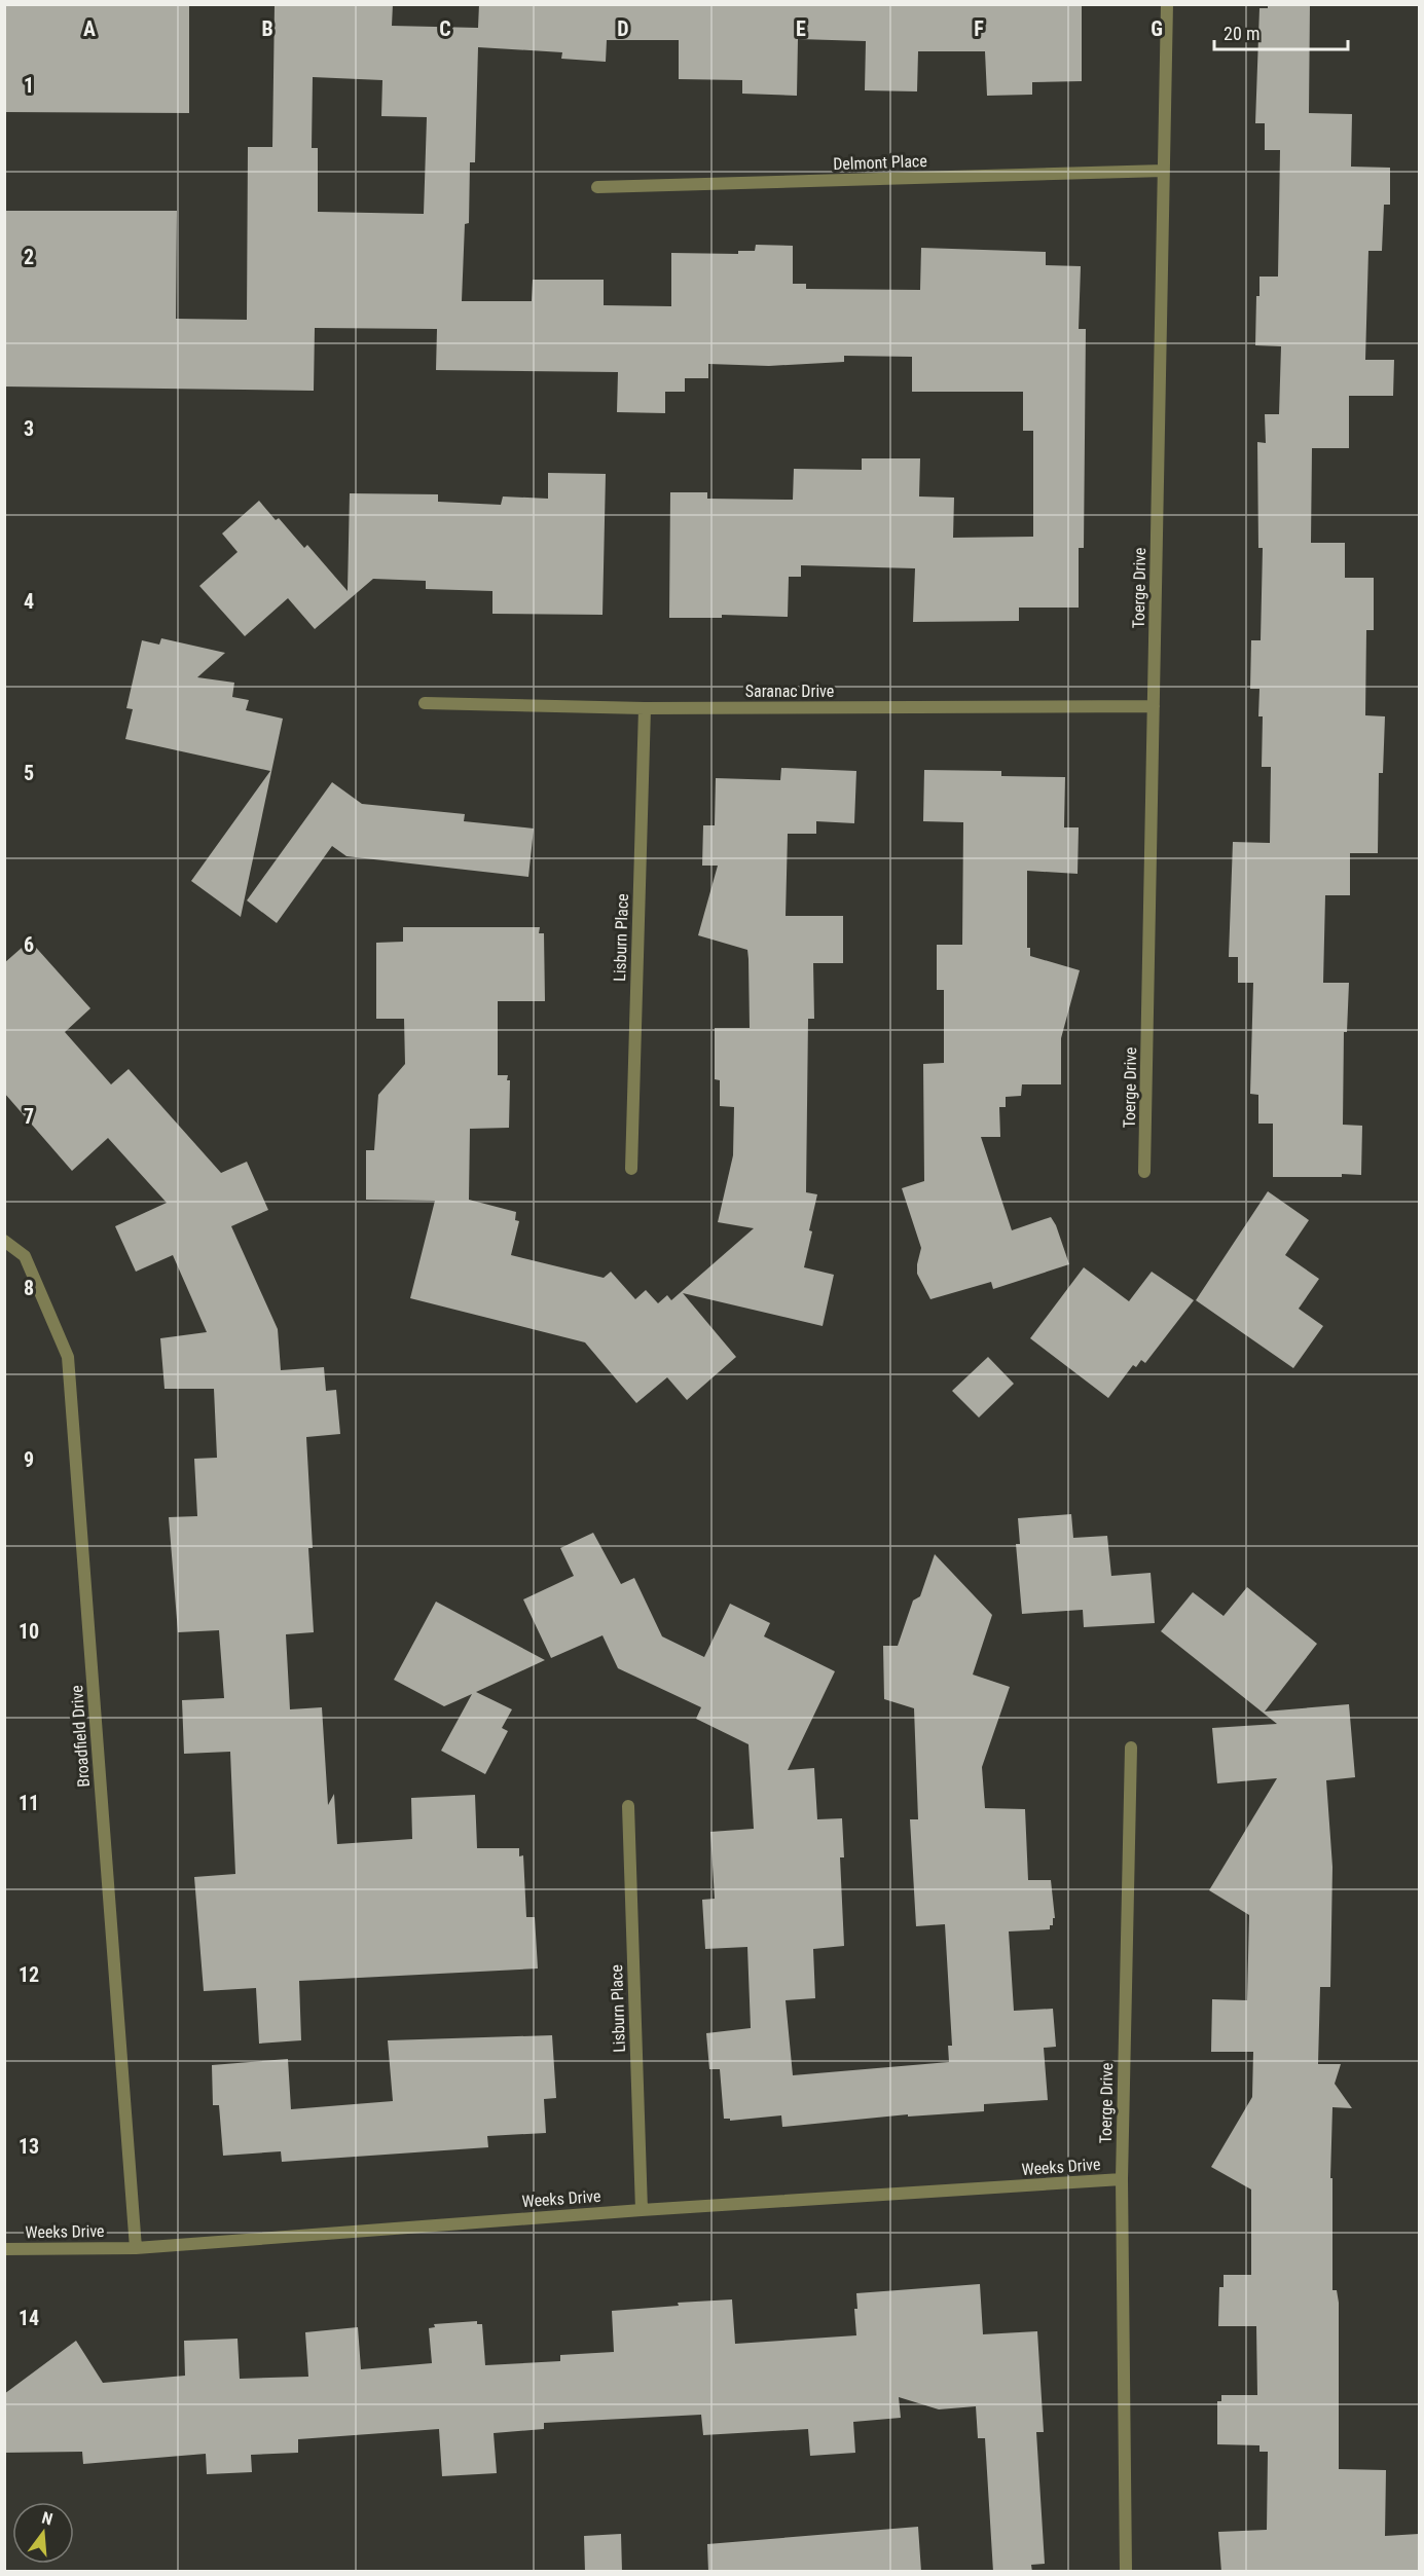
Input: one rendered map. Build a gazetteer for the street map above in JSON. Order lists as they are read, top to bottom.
{
  "streets": {
    "street": [
      "Delmont Place",
      "Toerge Drive",
      "Saranac Drive",
      "Lisburn Place",
      "Broadfield Drive",
      "Weeks Drive"
    ]
  },
  "crossings": [
    ["Delmont Place", "Toerge Drive"],
    ["Toerge Drive", "Saranac Drive"],
    ["Toerge Drive", "Weeks Drive"],
    ["Saranac Drive", "Lisburn Place"],
    ["Lisburn Place", "Weeks Drive"],
    ["Broadfield Drive", "Weeks Drive"]
  ],
  "scale_bar": "20 m",
  "north": "top",
  "grid": {
    "columns": [
      "A",
      "B",
      "C",
      "D",
      "E",
      "F",
      "G"
    ],
    "rows": [
      "1",
      "2",
      "3",
      "4",
      "5",
      "6",
      "7",
      "8",
      "9",
      "10",
      "11",
      "12",
      "13",
      "14"
    ]
  }
}
